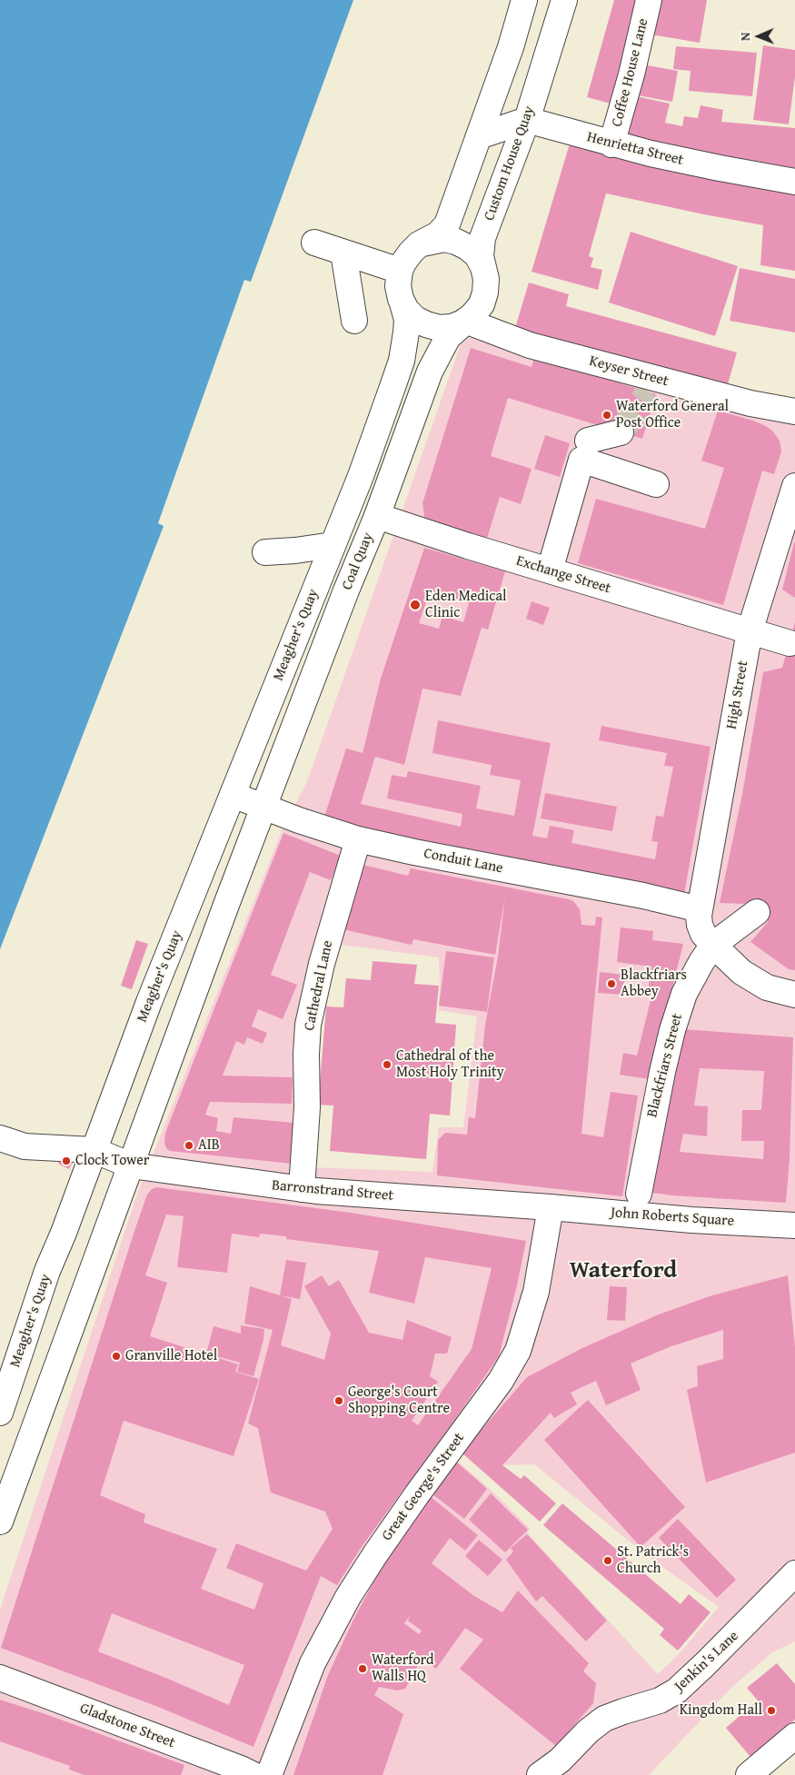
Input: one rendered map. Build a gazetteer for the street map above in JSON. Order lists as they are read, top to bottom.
{
  "streets": {
    "street": [
      "Coffee House Lane",
      "Henrietta Street",
      "Custom House Quay",
      "Keyser Street",
      "Coal Quay",
      "Exchange Street",
      "Meagher's Quay",
      "High Street",
      "Conduit Lane",
      "Cathedral Lane",
      "Blackfriars Street",
      "Barronstrand Street",
      "John Roberts Square",
      "Great George's Street",
      "Jenkin's Lane",
      "Gladstone Street"
    ]
  },
  "crossings": [
    ["Coffee House Lane", "Henrietta Street"],
    ["Henrietta Street", "Custom House Quay"],
    ["Custom House Quay", "Keyser Street"],
    ["Custom House Quay", "Coal Quay"],
    ["Keyser Street", "Coal Quay"],
    ["Coal Quay", "Exchange Street"],
    ["Coal Quay", "Meagher's Quay"],
    ["Coal Quay", "Conduit Lane"],
    ["Exchange Street", "High Street"],
    ["Meagher's Quay", "Conduit Lane"],
    ["Meagher's Quay", "Barronstrand Street"],
    ["High Street", "Conduit Lane"],
    ["High Street", "Blackfriars Street"],
    ["Conduit Lane", "Cathedral Lane"],
    ["Cathedral Lane", "Barronstrand Street"],
    ["Barronstrand Street", "John Roberts Square"],
    ["Barronstrand Street", "Great George's Street"],
    ["John Roberts Square", "Great George's Street"]
  ],
  "districts": ["Waterford"],
  "places": [
    "Waterford General Post Office",
    "Eden Medical Clinic",
    "Blackfriars Abbey",
    "Cathedral of the Most Holy Trinity",
    "AIB",
    "Clock Tower",
    "Granville Hotel",
    "George's Court Shopping Centre",
    "St. Patrick's Church",
    "Waterford Walls HQ",
    "Kingdom Hall"
  ],
  "north": "left"
}
